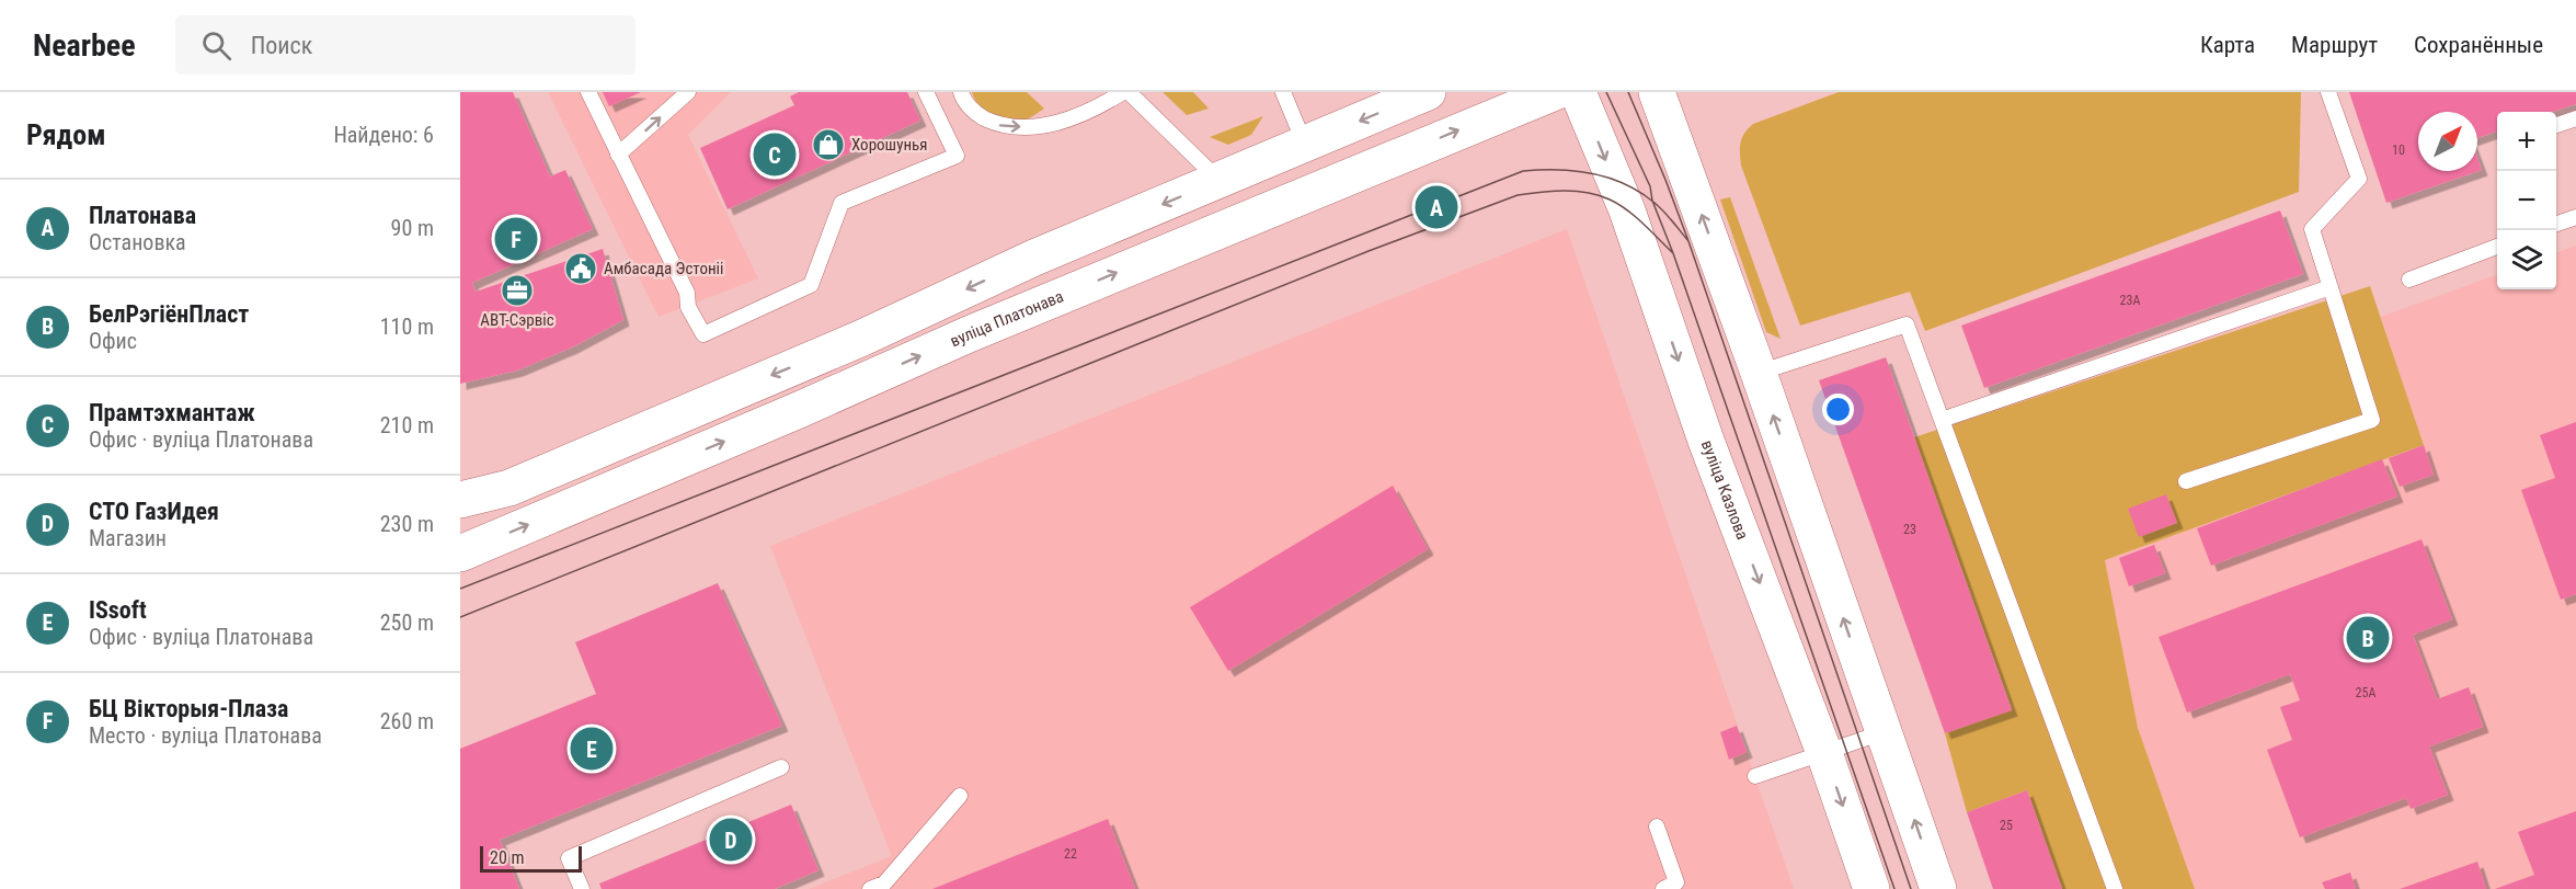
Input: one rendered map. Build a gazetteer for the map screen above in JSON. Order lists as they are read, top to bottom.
{
  "streets": {
    "main road": ["вуліца Платонава", "вуліца Казлова"]
  },
  "places": {
    "shop": ["Хорошунья"],
    "public building": ["Амбасада Эстоніі"],
    "office": ["АВТ-Сэрвіс"]
  },
  "house_numbers": [
    "10",
    "23А",
    "23",
    "25А",
    "25",
    "22"
  ],
  "scale_bar": "20 m",
  "north": "top right",
  "page": {
    "header": "Nearbee",
    "search": "Поиск",
    "nav": ["Карта", "Маршрут", "Сохранённые"],
    "heading": ["Рядом", "Найдено: 6"],
    "map_buttons": ["+", "−"],
    "pins": [
      "C",
      "A",
      "F",
      "B",
      "E",
      "D"
    ],
    "list": [
      {
        "mark": "A",
        "name": "Платонава",
        "note": "Остановка",
        "value": "90 m"
      },
      {
        "mark": "B",
        "name": "БелРэгіёнПласт",
        "note": "Офис",
        "value": "110 m"
      },
      {
        "mark": "C",
        "name": "Прамтэхмантаж",
        "note": "Офис · вуліца Платонава",
        "value": "210 m"
      },
      {
        "mark": "D",
        "name": "СТО ГазИдея",
        "note": "Магазин",
        "value": "230 m"
      },
      {
        "mark": "E",
        "name": "ISsoft",
        "note": "Офис · вуліца Платонава",
        "value": "250 m"
      },
      {
        "mark": "F",
        "name": "БЦ Вікторыя-Плаза",
        "note": "Место · вуліца Платонава",
        "value": "260 m"
      }
    ],
    "scale": "20 m"
  }
}
